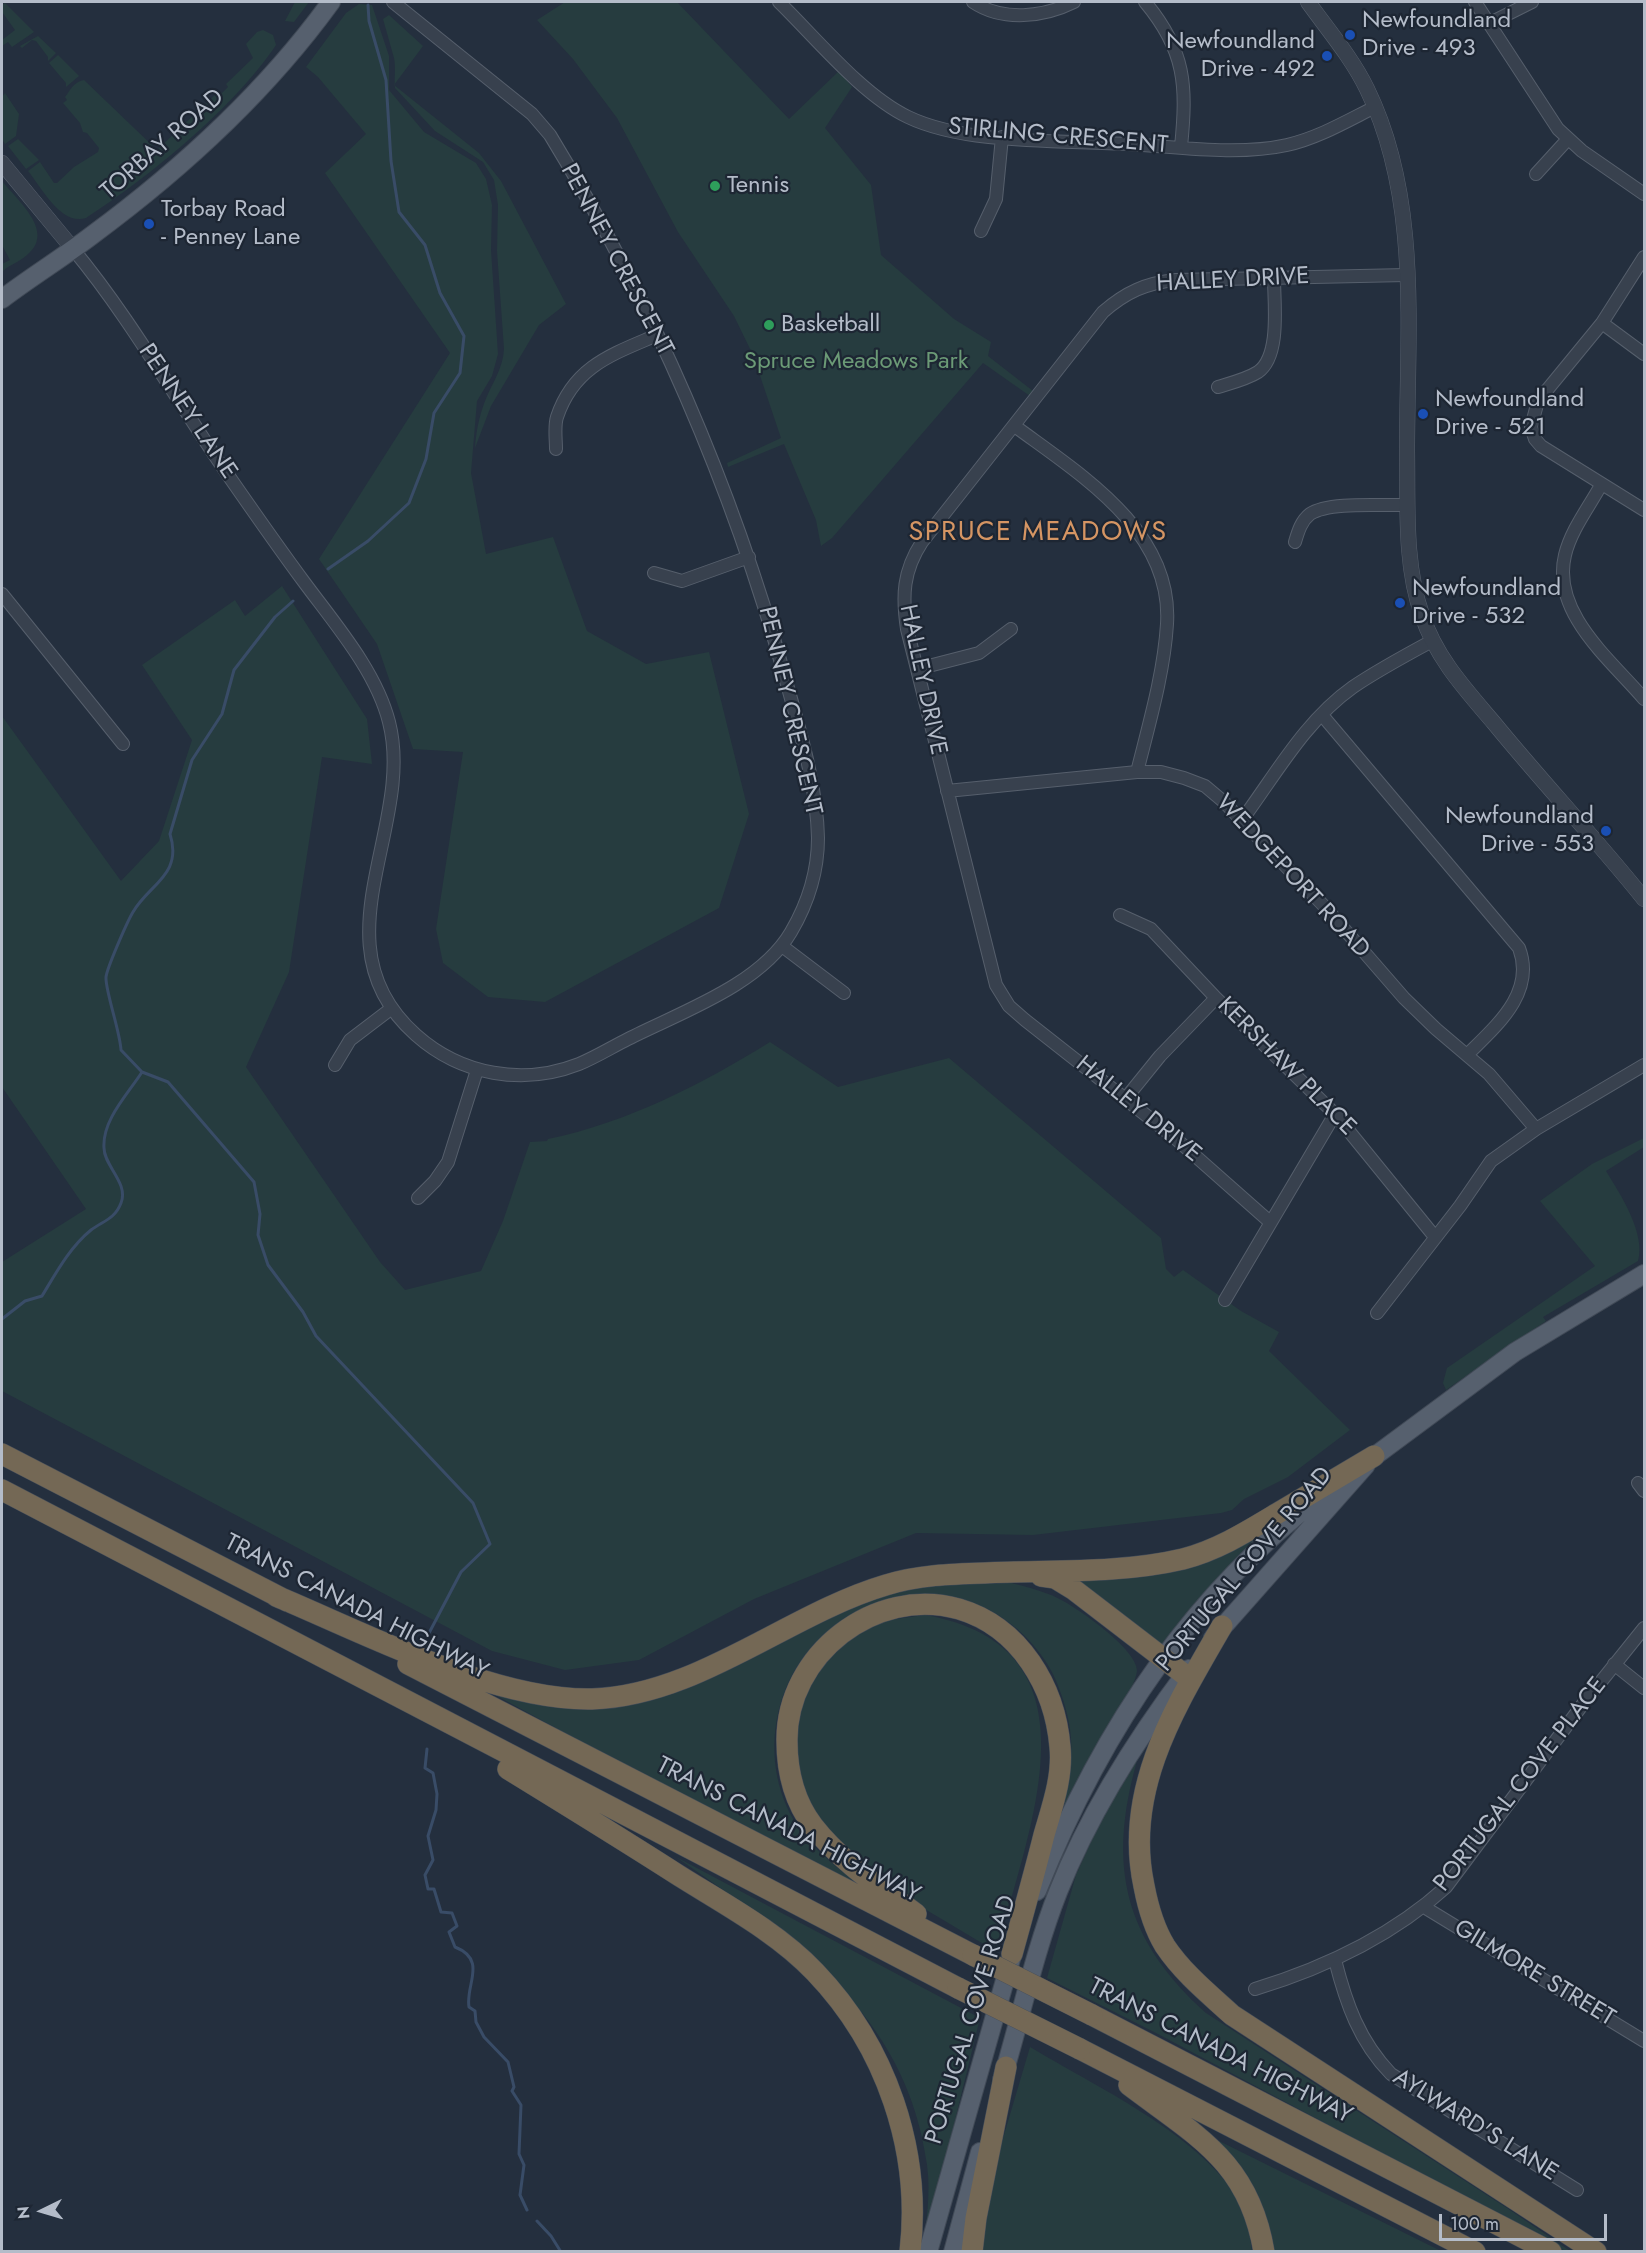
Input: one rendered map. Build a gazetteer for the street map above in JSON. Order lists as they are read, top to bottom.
{
  "streets": {
    "highway": ["TRANS CANADA HIGHWAY"],
    "main road": ["TORBAY ROAD", "PORTUGAL COVE ROAD"],
    "street": [
      "STIRLING CRESCENT",
      "PENNEY CRESCENT",
      "HALLEY DRIVE",
      "PENNEY LANE",
      "WEDGEPORT ROAD",
      "KERSHAW PLACE",
      "PORTUGAL COVE PLACE",
      "GILMORE STREET",
      "AYLWARD'S LANE"
    ]
  },
  "crossings": [
    ["TORBAY ROAD", "PENNEY LANE"],
    ["PENNEY CRESCENT", "PENNEY LANE"],
    ["HALLEY DRIVE", "WEDGEPORT ROAD"],
    ["PORTUGAL COVE PLACE", "GILMORE STREET"],
    ["PORTUGAL COVE PLACE", "AYLWARD'S LANE"]
  ],
  "districts": ["SPRUCE MEADOWS"],
  "parks": ["Spruce Meadows Park"],
  "places": [
    "Newfoundland Drive - 493",
    "Newfoundland Drive - 492",
    "Tennis",
    "Torbay Road - Penney Lane",
    "Basketball",
    "Newfoundland Drive - 521",
    "Newfoundland Drive - 532",
    "Newfoundland Drive - 553"
  ],
  "scale_bar": "100 m",
  "north": "left"
}
